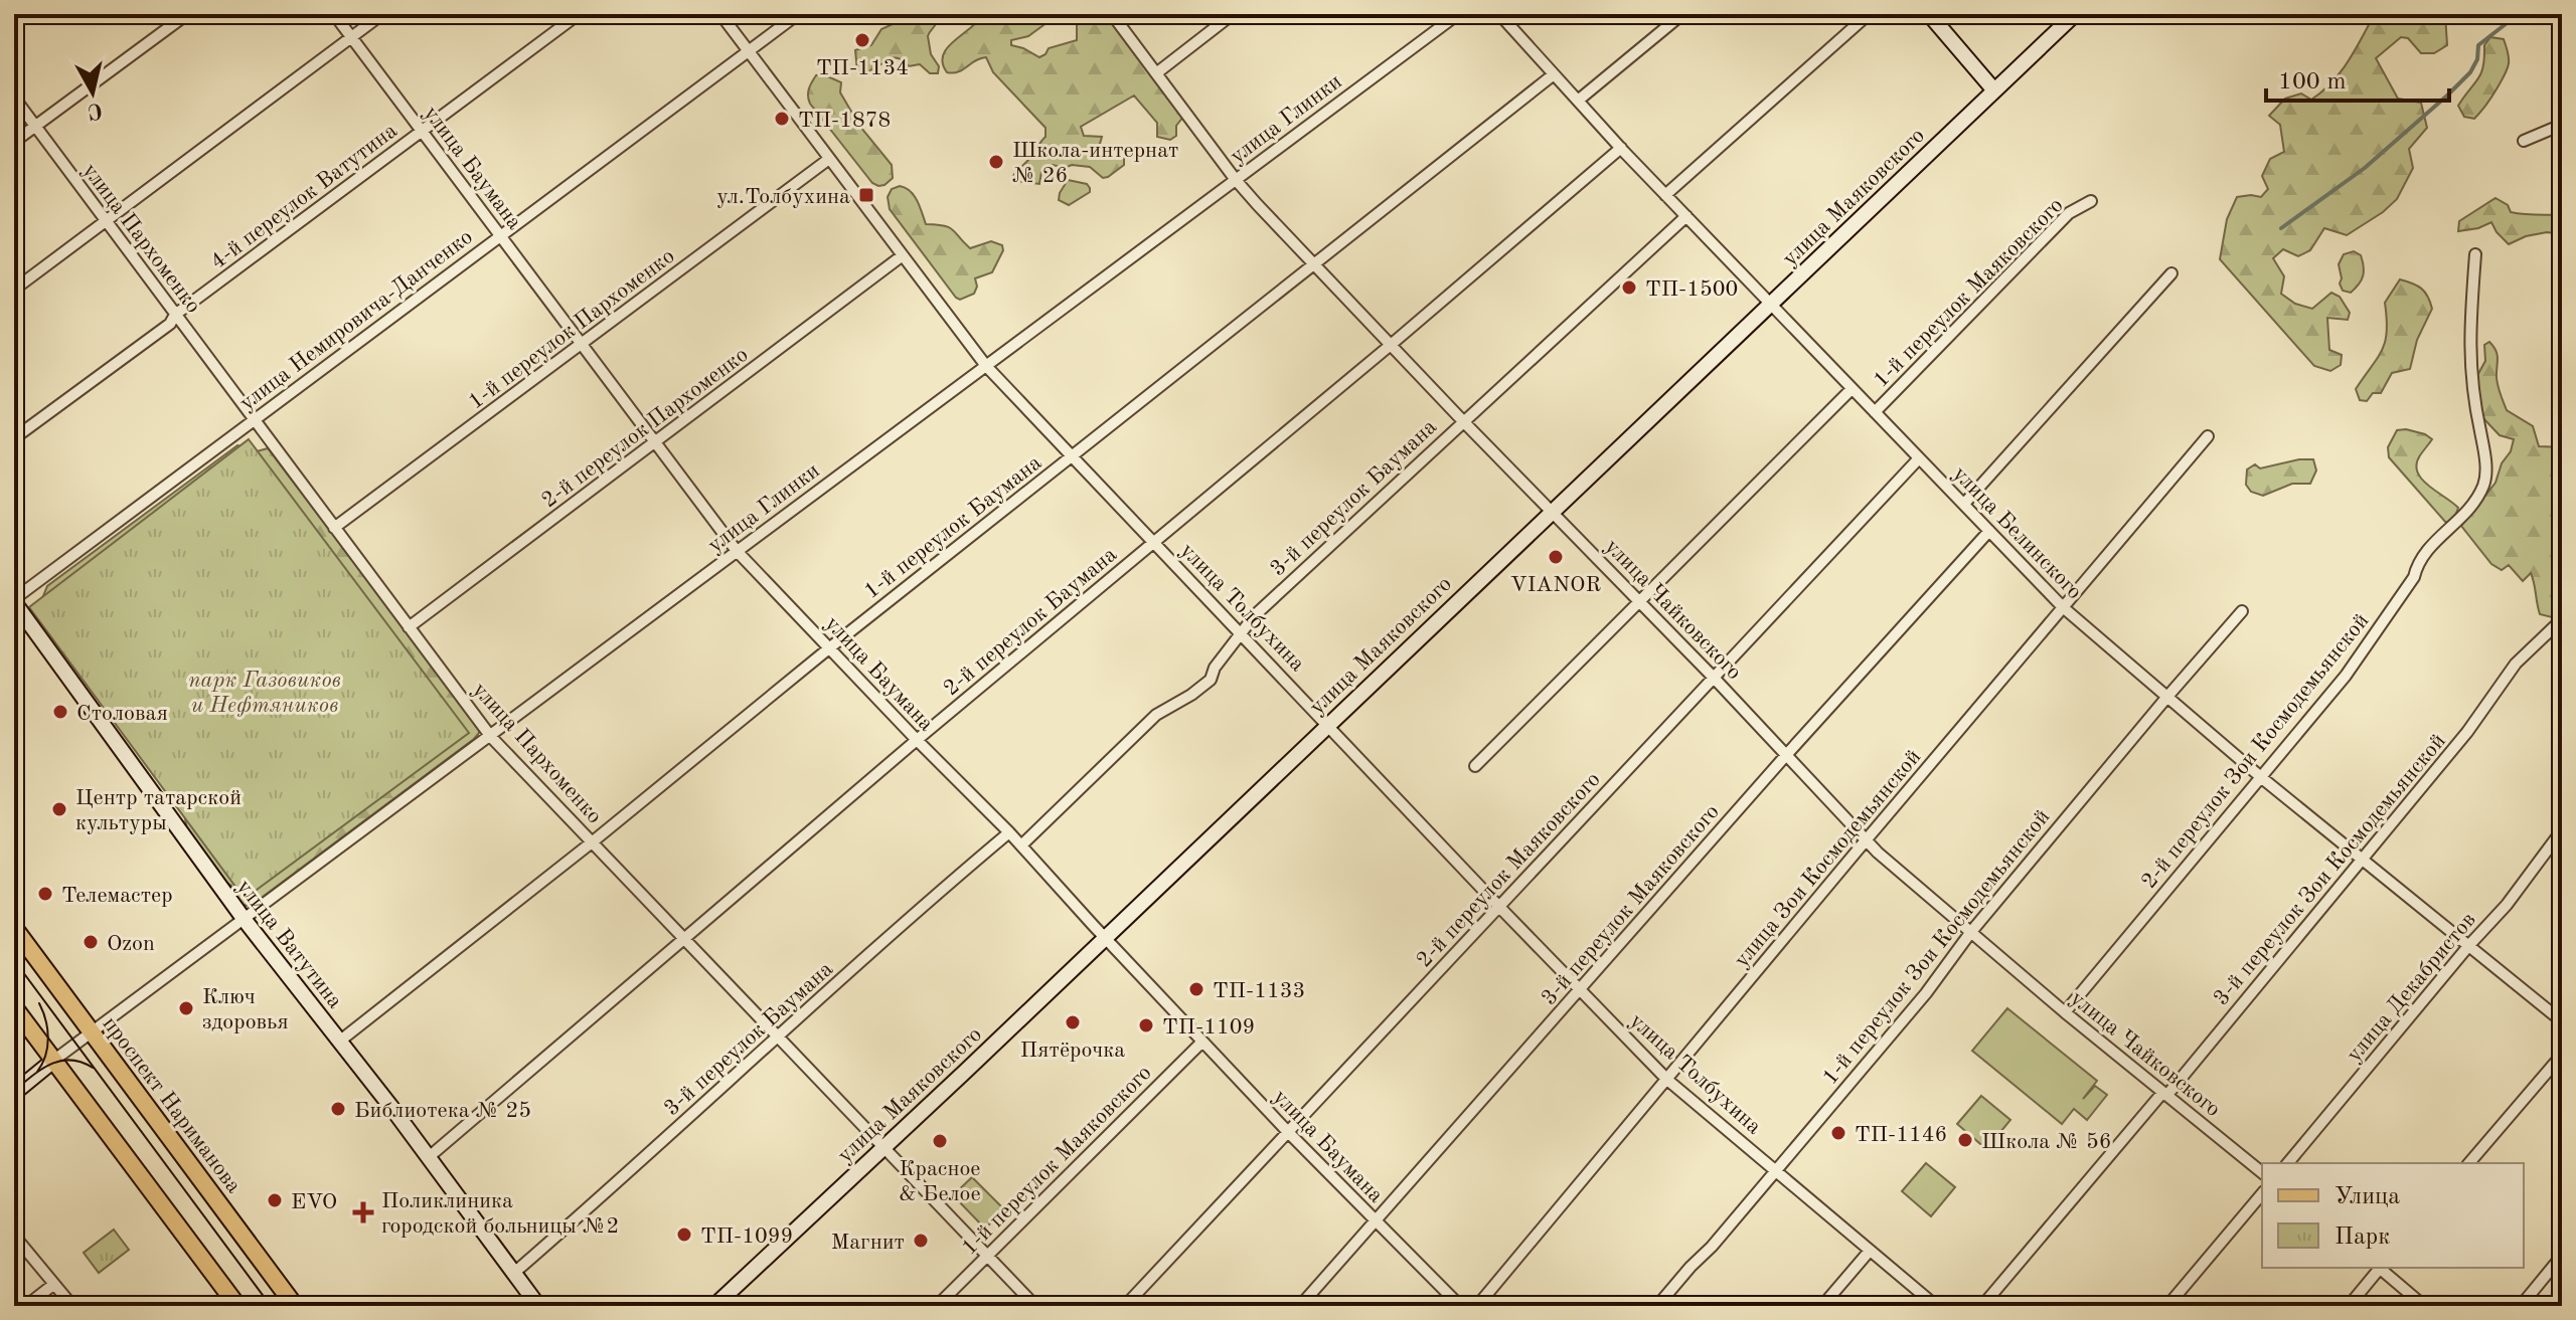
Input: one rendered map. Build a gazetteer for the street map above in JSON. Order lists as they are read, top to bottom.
{
  "streets": {
    "main road": ["проспект Нариманова"],
    "street": [
      "улица Глинки",
      "улица Баумана",
      "4-й переулок Ватутина",
      "улица Маяковского",
      "улица Пархоменко",
      "1-й переулок Маяковского",
      "улица Немировича-Данченко",
      "1-й переулок Пархоменко",
      "2-й переулок Пархоменко",
      "3-й переулок Баумана",
      "1-й переулок Баумана",
      "улица Белинского",
      "улица Толбухина",
      "улица Чайковского",
      "2-й переулок Баумана",
      "2-й переулок Зои Космодемьянской",
      "улица Зои Космодемьянской",
      "2-й переулок Маяковского",
      "3-й переулок Зои Космодемьянской",
      "3-й переулок Маяковского",
      "улица Ватутина",
      "1-й переулок Зои Космодемьянской",
      "улица Декабристов"
    ]
  },
  "crossings": [
    ["улица Глинки", "улица Баумана"],
    ["улица Глинки", "улица Пархоменко"],
    ["улица Глинки", "улица Толбухина"],
    ["улица Глинки", "улица Чайковского"],
    ["улица Глинки", "улица Ватутина"],
    ["улица Глинки", "проспект Нариманова"],
    ["улица Баумана", "4-й переулок Ватутина"],
    ["улица Баумана", "улица Маяковского"],
    ["улица Баумана", "1-й переулок Маяковского"],
    ["улица Баумана", "улица Немировича-Данченко"],
    ["улица Баумана", "1-й переулок Пархоменко"],
    ["улица Баумана", "2-й переулок Пархоменко"],
    ["улица Баумана", "3-й переулок Баумана"],
    ["улица Баумана", "1-й переулок Баумана"],
    ["улица Баумана", "2-й переулок Баумана"],
    ["улица Баумана", "2-й переулок Маяковского"],
    ["улица Баумана", "3-й переулок Маяковского"],
    ["4-й переулок Ватутина", "улица Пархоменко"],
    ["улица Маяковского", "улица Пархоменко"],
    ["улица Маяковского", "улица Белинского"],
    ["улица Маяковского", "улица Толбухина"],
    ["улица Маяковского", "улица Чайковского"],
    ["улица Пархоменко", "1-й переулок Маяковского"],
    ["улица Пархоменко", "улица Немировича-Данченко"],
    ["улица Пархоменко", "1-й переулок Пархоменко"],
    ["улица Пархоменко", "2-й переулок Пархоменко"],
    ["улица Пархоменко", "3-й переулок Баумана"],
    ["улица Пархоменко", "1-й переулок Баумана"],
    ["улица Пархоменко", "2-й переулок Баумана"],
    ["1-й переулок Маяковского", "улица Белинского"],
    ["1-й переулок Маяковского", "улица Чайковского"],
    ["улица Немировича-Данченко", "улица Толбухина"],
    ["улица Немировича-Данченко", "улица Ватутина"],
    ["1-й переулок Пархоменко", "улица Толбухина"],
    ["2-й переулок Пархоменко", "улица Толбухина"],
    ["3-й переулок Баумана", "улица Белинского"],
    ["3-й переулок Баумана", "улица Толбухина"],
    ["3-й переулок Баумана", "улица Чайковского"],
    ["3-й переулок Баумана", "улица Ватутина"],
    ["1-й переулок Баумана", "улица Белинского"],
    ["1-й переулок Баумана", "улица Толбухина"],
    ["1-й переулок Баумана", "улица Чайковского"],
    ["1-й переулок Баумана", "улица Ватутина"],
    ["улица Белинского", "2-й переулок Баумана"],
    ["улица Белинского", "2-й переулок Зои Космодемьянской"],
    ["улица Белинского", "улица Зои Космодемьянской"],
    ["улица Белинского", "2-й переулок Маяковского"],
    ["улица Белинского", "3-й переулок Зои Космодемьянской"],
    ["улица Белинского", "3-й переулок Маяковского"],
    ["улица Белинского", "1-й переулок Зои Космодемьянской"],
    ["улица Белинского", "улица Декабристов"],
    ["улица Толбухина", "2-й переулок Баумана"],
    ["улица Толбухина", "улица Зои Космодемьянской"],
    ["улица Толбухина", "2-й переулок Маяковского"],
    ["улица Толбухина", "3-й переулок Маяковского"],
    ["улица Толбухина", "1-й переулок Зои Космодемьянской"],
    ["улица Чайковского", "2-й переулок Баумана"],
    ["улица Чайковского", "2-й переулок Зои Космодемьянской"],
    ["улица Чайковского", "улица Зои Космодемьянской"],
    ["улица Чайковского", "2-й переулок Маяковского"],
    ["улица Чайковского", "3-й переулок Зои Космодемьянской"],
    ["улица Чайковского", "3-й переулок Маяковского"],
    ["улица Чайковского", "1-й переулок Зои Космодемьянской"],
    ["2-й переулок Баумана", "улица Ватутина"]
  ],
  "parks": ["парк Газовиков и Нефтяников"],
  "places": {
    "other": [
      "ТП-1134",
      "ТП-1878",
      "Школа-интернат № 26",
      "ТП-1500",
      "VIANOR",
      "Столовая",
      "Центр татарской культуры",
      "Телемастер",
      "Ozon",
      "ТП-1133",
      "Ключ здоровья",
      "Пятёрочка",
      "ТП-1109",
      "Библиотека № 25",
      "ТП-1146",
      "Школа № 56",
      "Красное & Белое",
      "EVO",
      "ТП-1099",
      "Магнит"
    ],
    "transit": ["ул.Толбухина"],
    "health": ["Поликлиника городской больницы №2"]
  },
  "legend": ["Улица", "Парк"],
  "scale_bar": "100 m",
  "north": "bottom"
}
